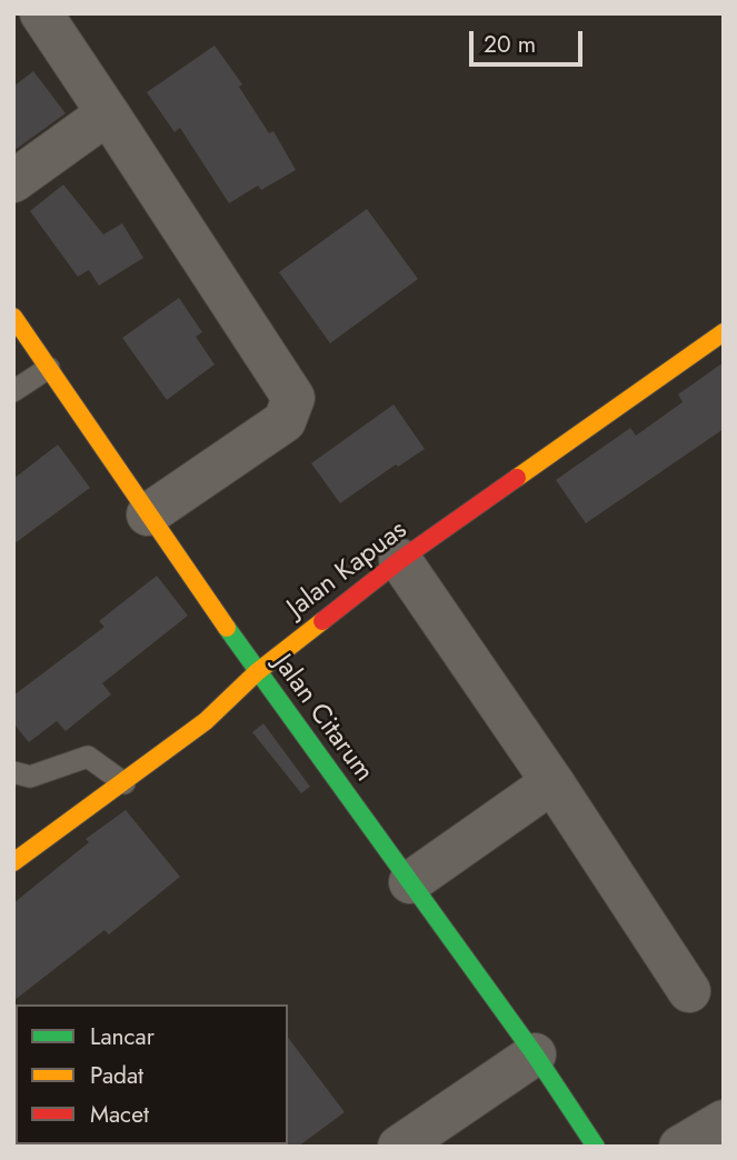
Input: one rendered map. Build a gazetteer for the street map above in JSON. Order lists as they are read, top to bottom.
{
  "streets": {
    "street": ["Jalan Kapuas", "Jalan Citarum"]
  },
  "crossings": [
    ["Jalan Kapuas", "Jalan Citarum"]
  ],
  "legend": ["Lancar", "Padat", "Macet"],
  "scale_bar": "20 m"
}
